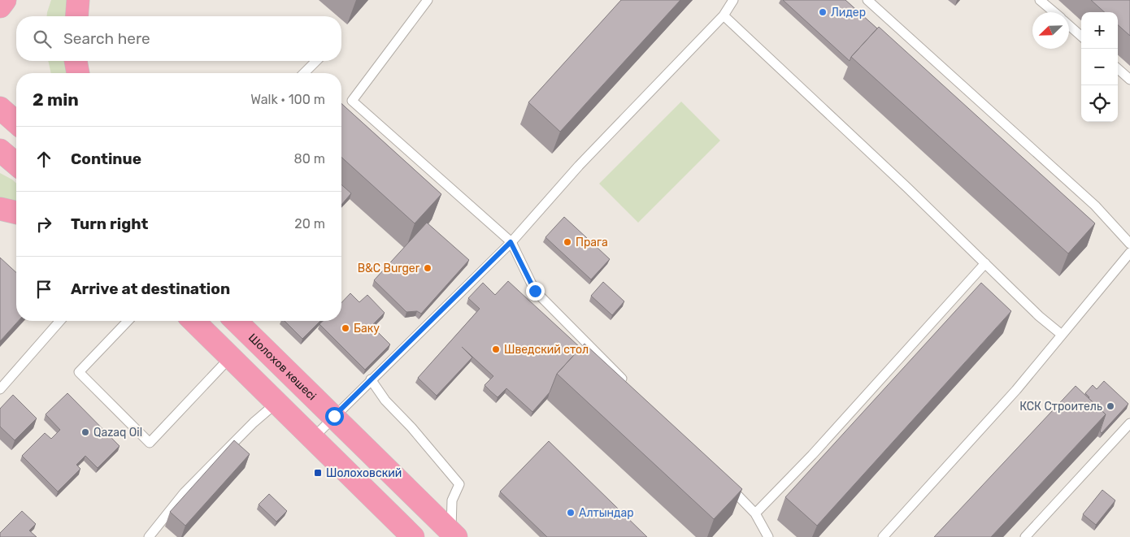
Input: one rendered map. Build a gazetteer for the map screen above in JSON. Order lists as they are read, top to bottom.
{
  "streets": {
    "highway": ["Шолохов көшесі"]
  },
  "places": {
    "other": [
      "Лидер",
      "Прага",
      "B&C Burger",
      "Баку",
      "Шведский стол",
      "КСК Строитель",
      "Qazaq Oil",
      "Алтындар"
    ],
    "transit": ["Шолоховский"]
  },
  "north": "bottom left",
  "page": {
    "map_buttons": ["+", "−"],
    "search": "Search here",
    "heading": ["2 min", "Walk · 100 m"],
    "list": [
      ["Continue", "80 m"],
      ["Turn right", "20 m"],
      "Arrive at destination"
    ]
  }
}
